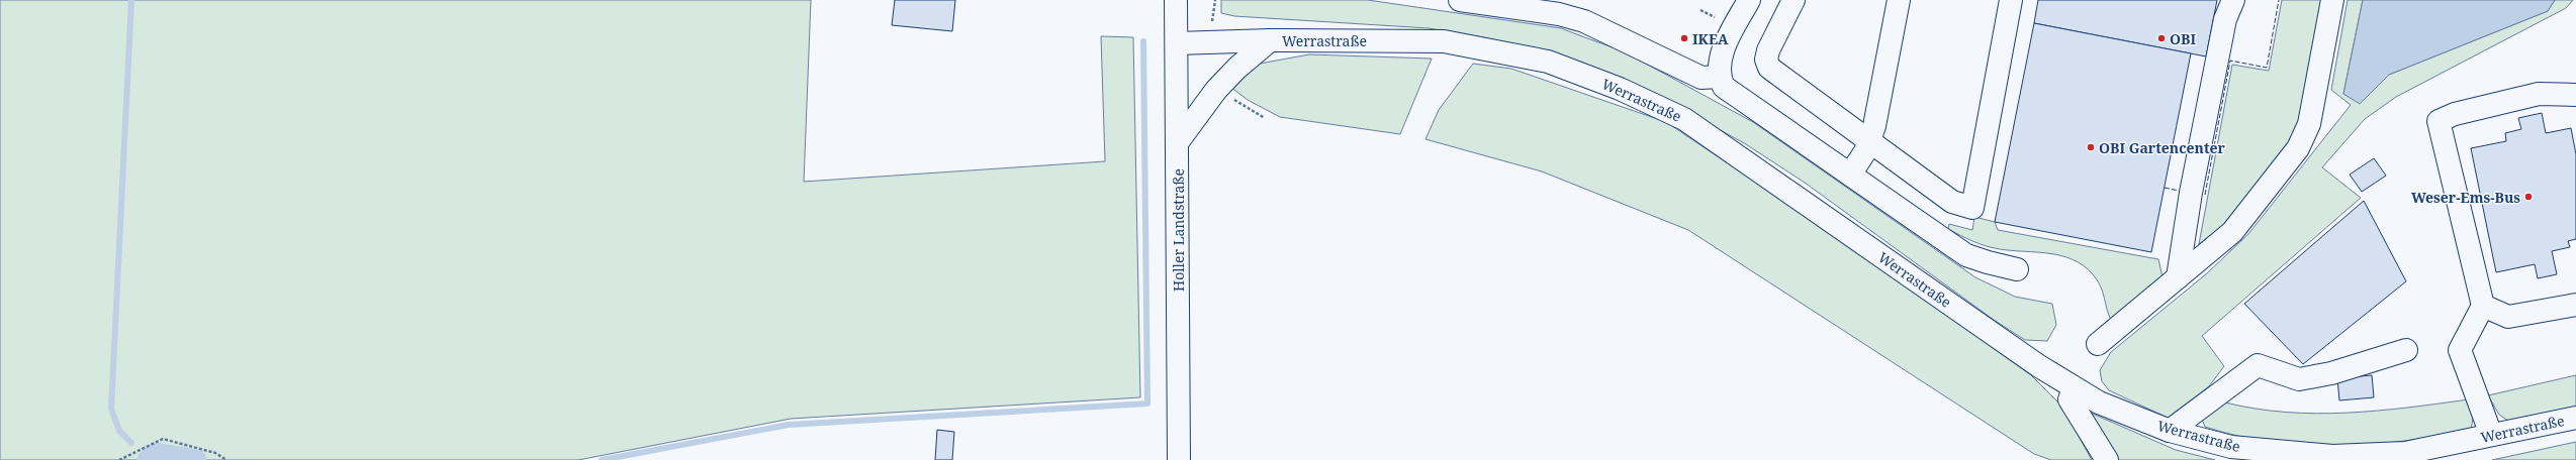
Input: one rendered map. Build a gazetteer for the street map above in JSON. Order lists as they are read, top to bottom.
{
  "streets": {
    "street": ["Werrastraße", "Holler Landstraße"]
  },
  "crossings": [
    ["Werrastraße", "Holler Landstraße"]
  ],
  "places": [
    "IKEA",
    "OBI",
    "OBI Gartencenter",
    "Weser-Ems-Bus"
  ]
}
